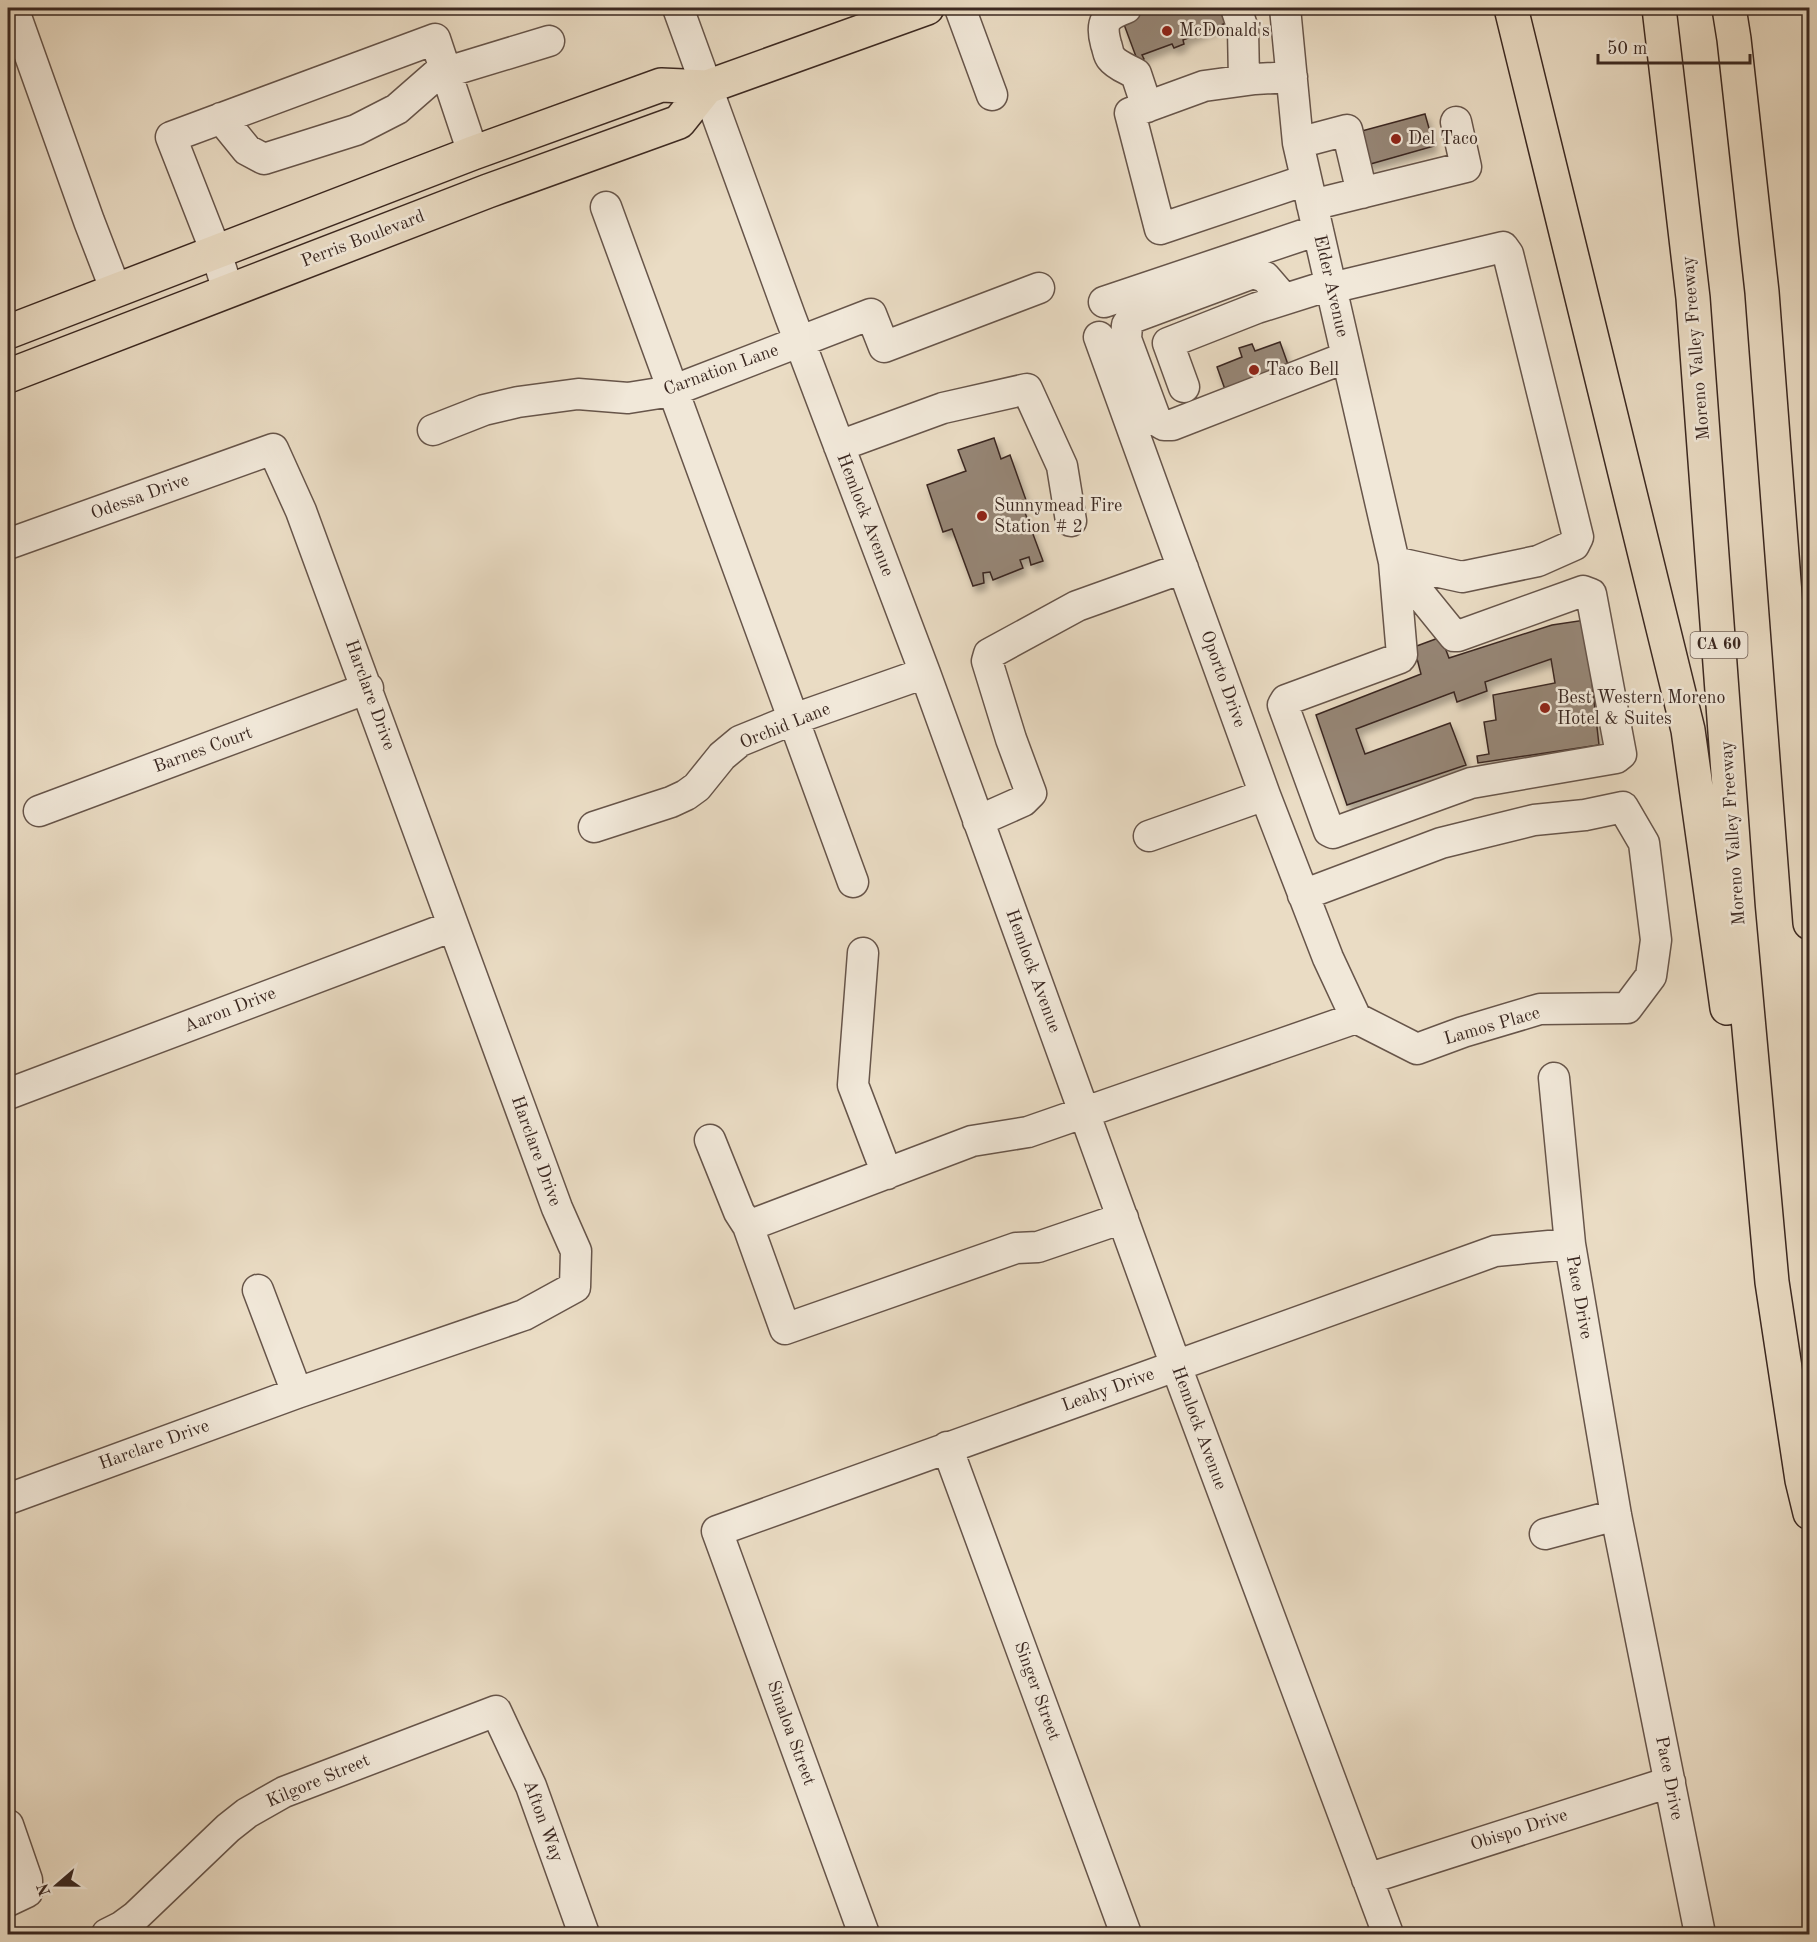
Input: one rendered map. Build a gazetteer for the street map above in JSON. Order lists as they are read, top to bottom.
{
  "streets": {
    "main road": ["Perris Boulevard", "Moreno Valley Freeway", "CA 60"],
    "street": [
      "Elder Avenue",
      "Carnation Lane",
      "Odessa Drive",
      "Hemlock Avenue",
      "Oporto Drive",
      "Harclare Drive",
      "Orchid Lane",
      "Barnes Court",
      "Aaron Drive",
      "Lamos Place",
      "Pace Drive",
      "Leahy Drive",
      "Singer Street",
      "Sinaloa Street",
      "Kilgore Street",
      "Afton Way",
      "Obispo Drive"
    ]
  },
  "crossings": [
    ["Perris Boulevard", "Hemlock Avenue"],
    ["Carnation Lane", "Hemlock Avenue"],
    ["Odessa Drive", "Harclare Drive"],
    ["Hemlock Avenue", "Orchid Lane"],
    ["Hemlock Avenue", "Leahy Drive"],
    ["Hemlock Avenue", "Obispo Drive"],
    ["Oporto Drive", "Lamos Place"],
    ["Harclare Drive", "Barnes Court"],
    ["Harclare Drive", "Aaron Drive"],
    ["Pace Drive", "Leahy Drive"],
    ["Pace Drive", "Obispo Drive"],
    ["Leahy Drive", "Singer Street"],
    ["Leahy Drive", "Sinaloa Street"],
    ["Kilgore Street", "Afton Way"]
  ],
  "places": [
    "McDonald's",
    "Del Taco",
    "Taco Bell",
    "Sunnymead Fire Station # 2",
    "Best Western Moreno Hotel & Suites"
  ],
  "scale_bar": "50 m",
  "north": "left"
}
